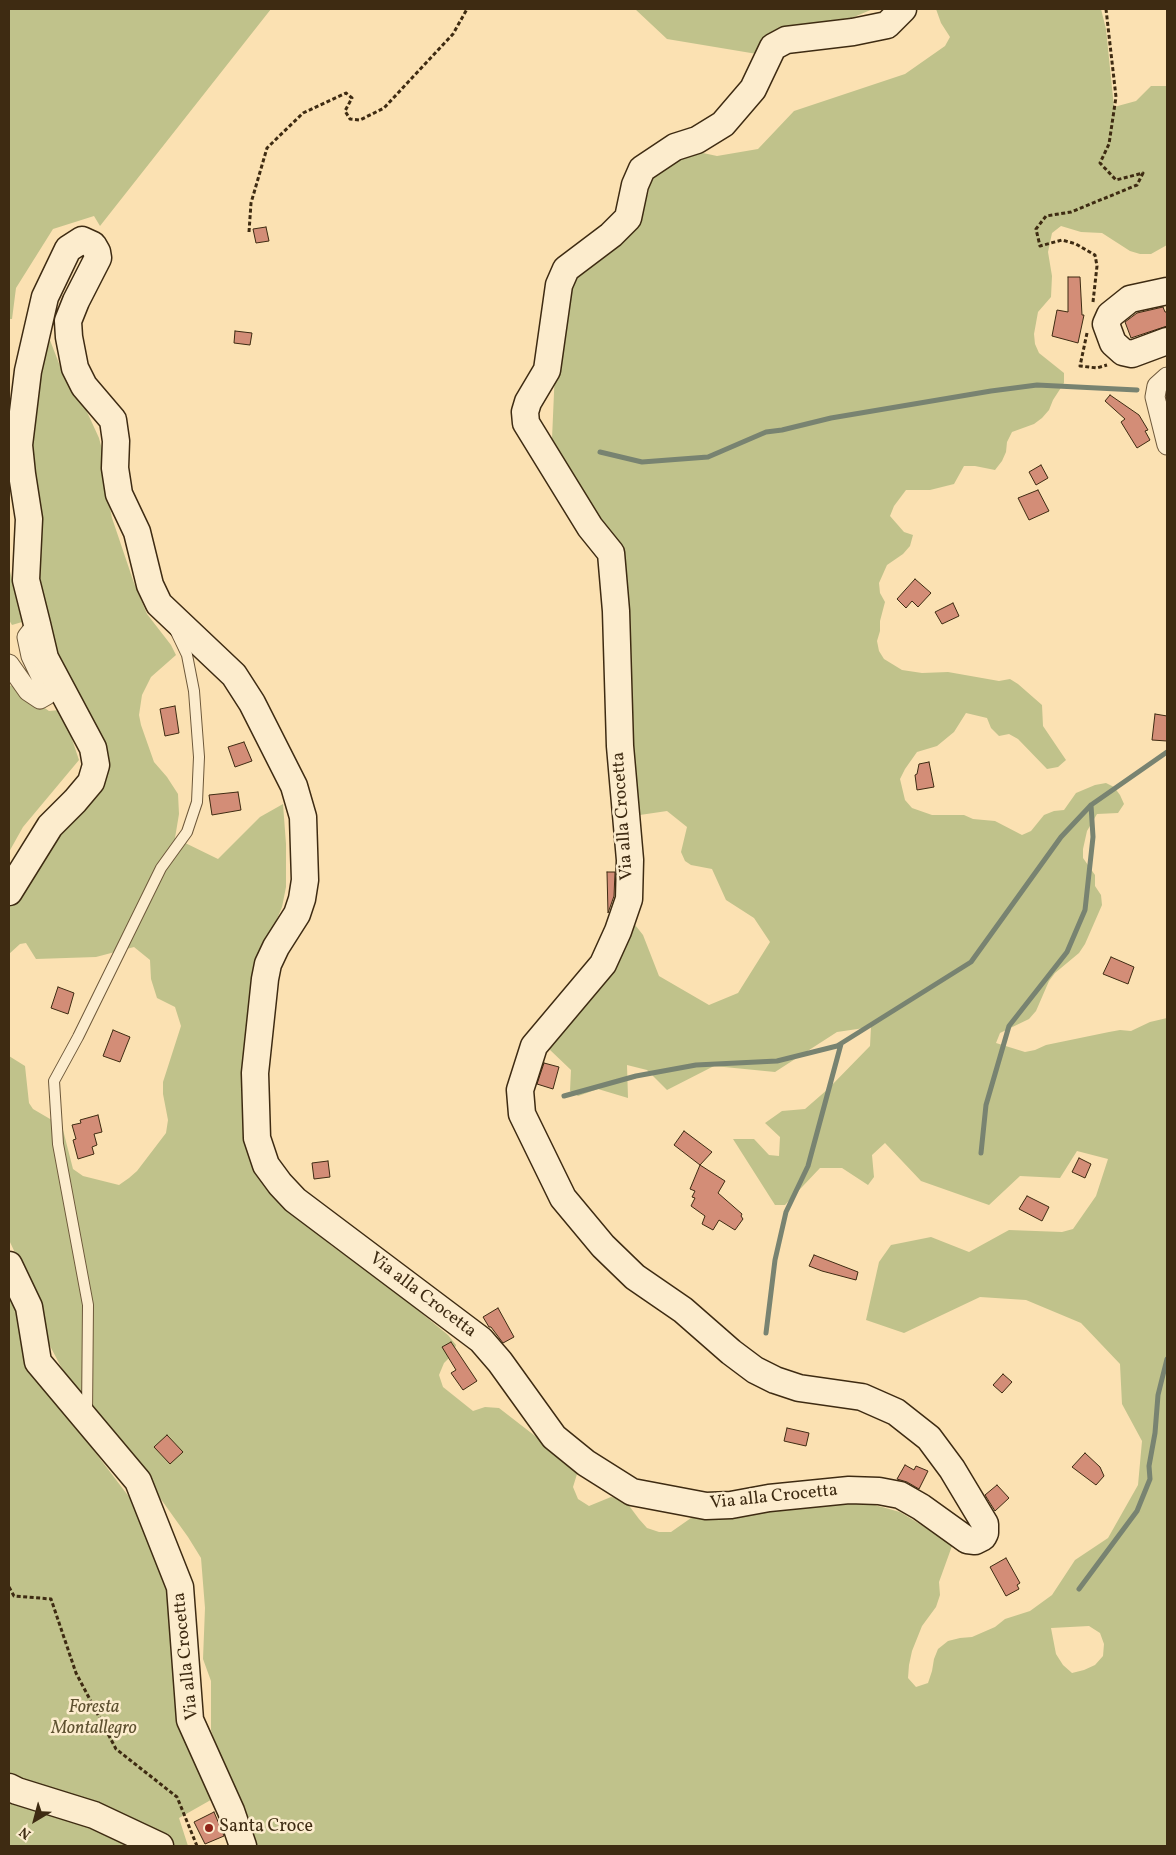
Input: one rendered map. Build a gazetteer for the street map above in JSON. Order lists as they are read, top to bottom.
{
  "streets": {
    "street": ["Via alla Crocetta"]
  },
  "parks": ["Foresta Montallegro"],
  "places": ["Santa Croce"],
  "north": "bottom left"
}
